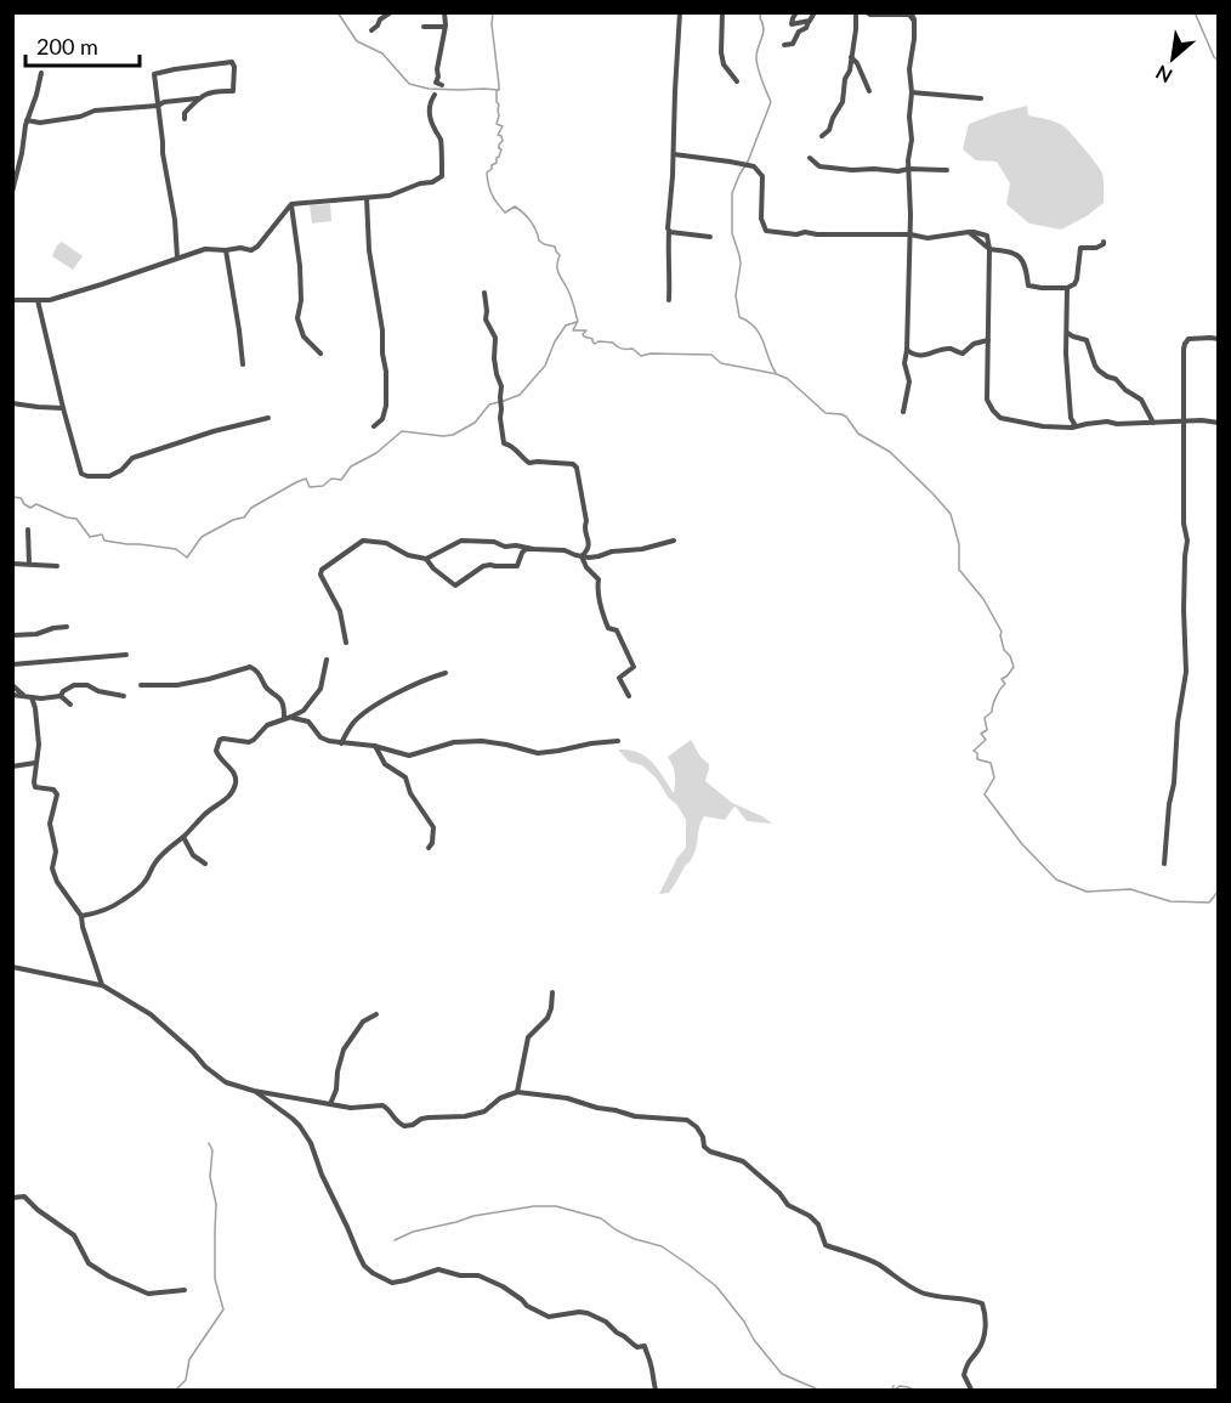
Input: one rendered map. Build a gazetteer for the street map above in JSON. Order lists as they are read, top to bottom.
{
  "scale_bar": "200 m",
  "north": "bottom left"
}
